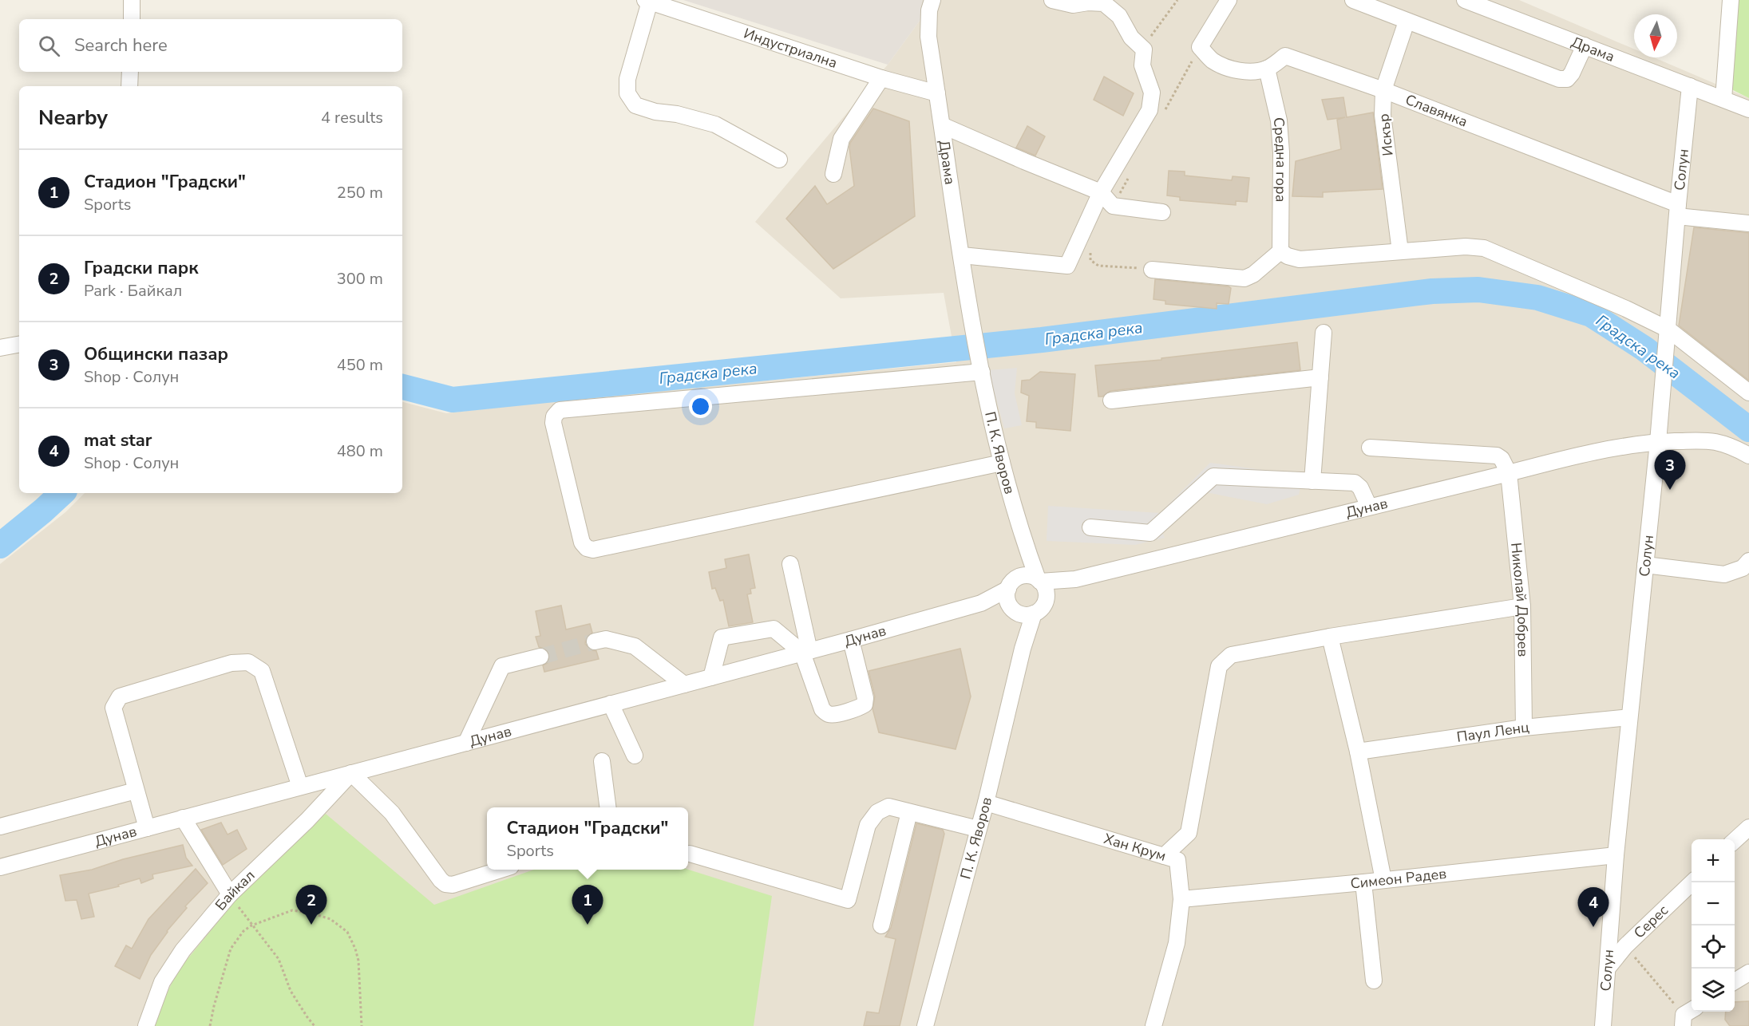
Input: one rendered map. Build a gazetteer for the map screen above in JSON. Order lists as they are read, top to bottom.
{
  "streets": {
    "street": [
      "Индустриална",
      "Драма",
      "Славянка",
      "Искър",
      "Средна гора",
      "Солун",
      "П. К. Яворов",
      "Дунав",
      "Николай Добрев",
      "Паул Ленц",
      "Хан Крум",
      "Симеон Радев",
      "Байкал",
      "Серес"
    ]
  },
  "crossings": [
    ["Индустриална", "Драма"],
    ["Драма", "Солун"],
    ["Драма", "П. К. Яворов"],
    ["Славянка", "Искър"],
    ["Славянка", "Средна гора"],
    ["Славянка", "Солун"],
    ["Солун", "Дунав"],
    ["Солун", "Паул Ленц"],
    ["Солун", "Симеон Радев"],
    ["Солун", "Серес"],
    ["П. К. Яворов", "Дунав"],
    ["П. К. Яворов", "Хан Крум"],
    ["Дунав", "Николай Добрев"],
    ["Дунав", "Байкал"],
    ["Николай Добрев", "Паул Ленц"],
    ["Хан Крум", "Симеон Радев"]
  ],
  "water": ["Градска река"],
  "north": "bottom",
  "page": {
    "search": "Search here",
    "heading": ["Nearby", "4 results"],
    "list": [
      {
        "mark": "1",
        "name": "Стадион \"Градски\"",
        "note": "Sports",
        "value": "250 m"
      },
      {
        "mark": "2",
        "name": "Градски парк",
        "note": "Park · Байкал",
        "value": "300 m"
      },
      {
        "mark": "3",
        "name": "Общински пазар",
        "note": "Shop · Солун",
        "value": "450 m"
      },
      {
        "mark": "4",
        "name": "mat star",
        "note": "Shop · Солун",
        "value": "480 m"
      }
    ],
    "pins": [
      "3",
      "1",
      "2",
      "4"
    ],
    "popup": ["Стадион \"Градски\"", "Sports"],
    "map_buttons": ["+", "−"]
  }
}
